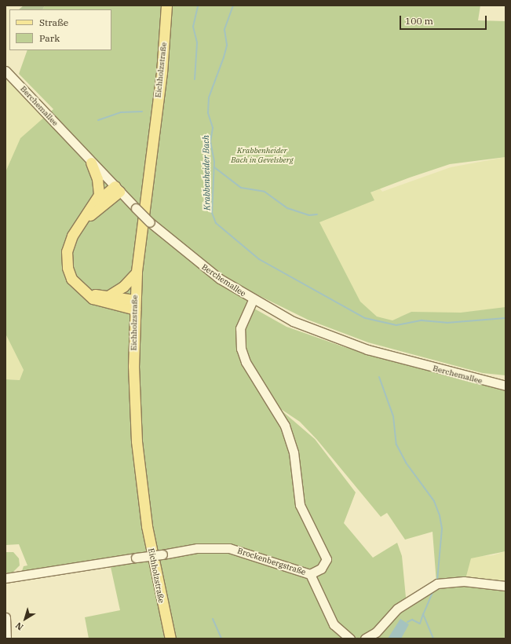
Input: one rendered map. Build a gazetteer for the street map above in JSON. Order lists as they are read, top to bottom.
{
  "streets": {
    "main road": ["Eichholzstraße"],
    "street": ["Berchemallee", "Brockenbergstraße"]
  },
  "crossings": [
    ["Berchemallee", "Brockenbergstraße"]
  ],
  "water": ["Krabbenheider Bach"],
  "parks": ["Krabbenheider Bach in Gevelsberg"],
  "legend": ["Straße", "Park"],
  "scale_bar": "100 m",
  "north": "bottom left"
}
